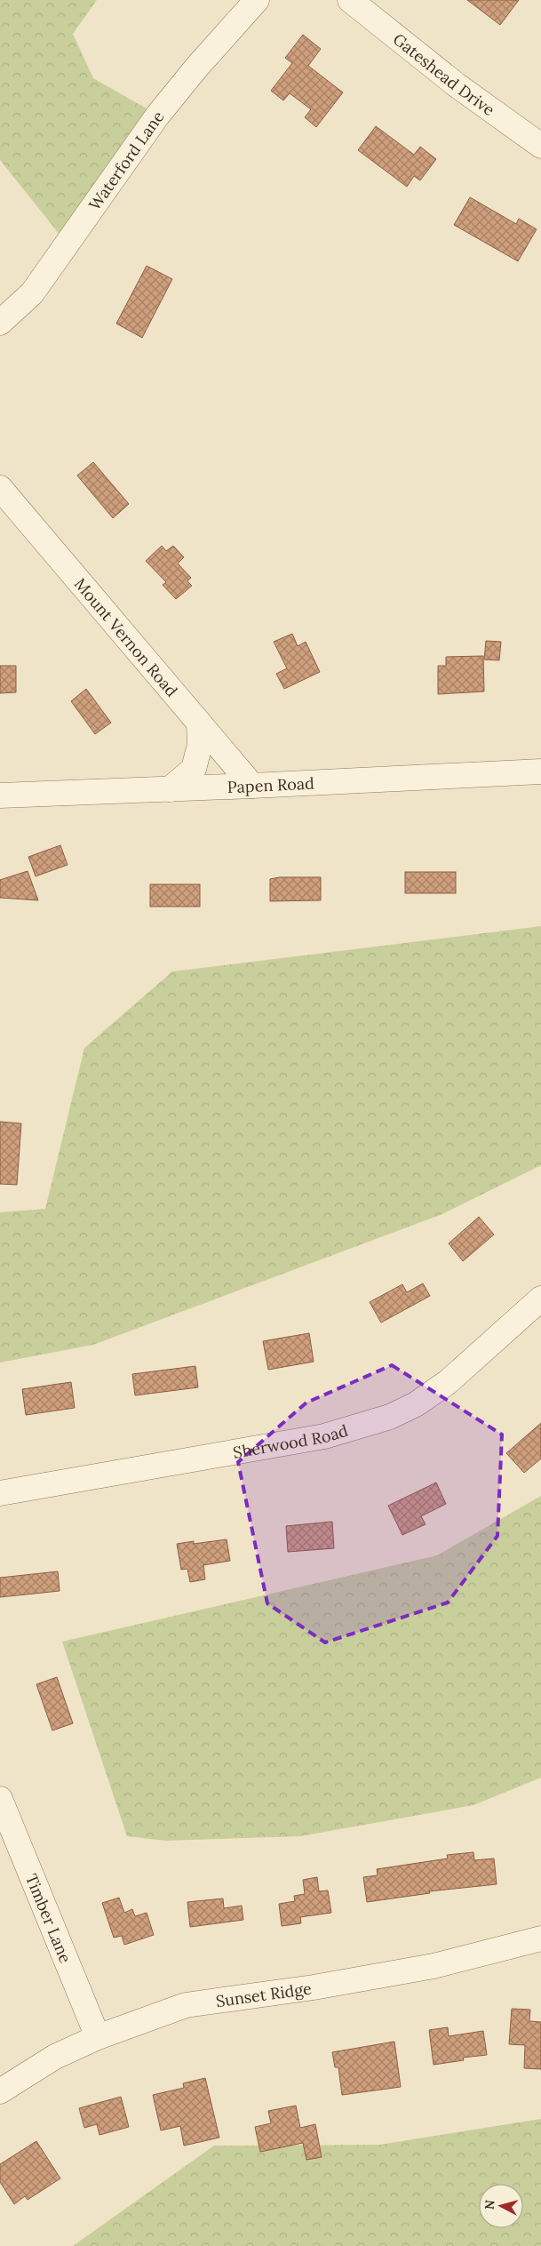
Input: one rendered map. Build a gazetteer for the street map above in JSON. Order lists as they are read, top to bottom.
{
  "streets": {
    "street": [
      "Gateshead Drive",
      "Waterford Lane",
      "Mount Vernon Road",
      "Papen Road",
      "Sherwood Road",
      "Timber Lane",
      "Sunset Ridge"
    ]
  },
  "crossings": [
    ["Mount Vernon Road", "Papen Road"],
    ["Timber Lane", "Sunset Ridge"]
  ],
  "north": "left"
}
